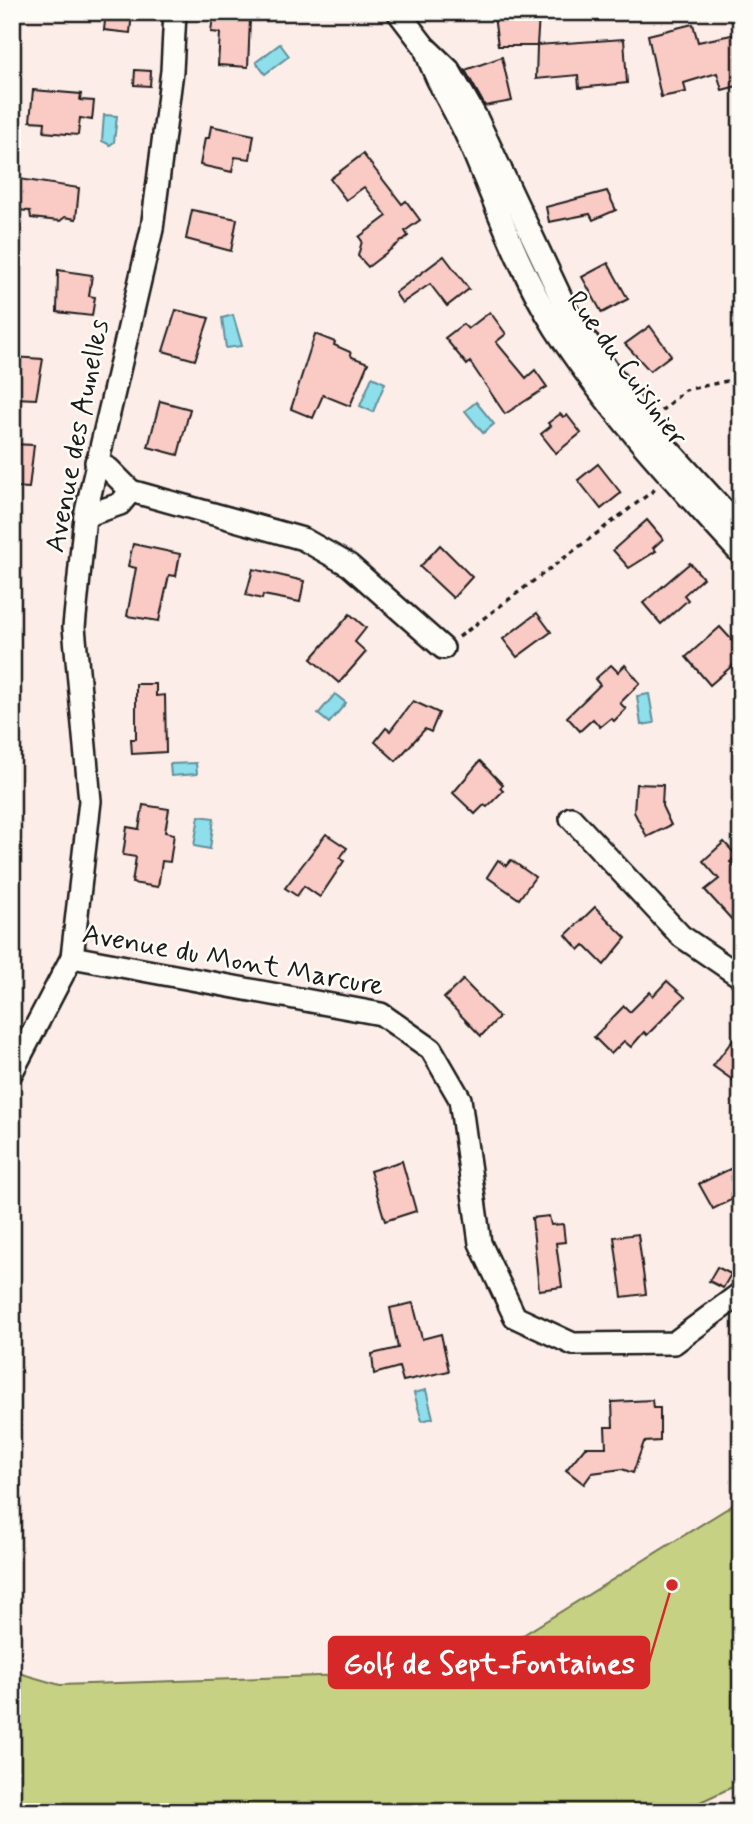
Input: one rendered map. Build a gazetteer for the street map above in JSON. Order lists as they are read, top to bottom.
{
  "streets": {
    "street": ["Rue du Cuisinier", "Avenue des Aunelles", "Avenue du Mont Marcure"]
  },
  "crossings": [
    ["Avenue des Aunelles", "Avenue du Mont Marcure"]
  ],
  "places": ["Golf de Sept-Fontaines"]
}
